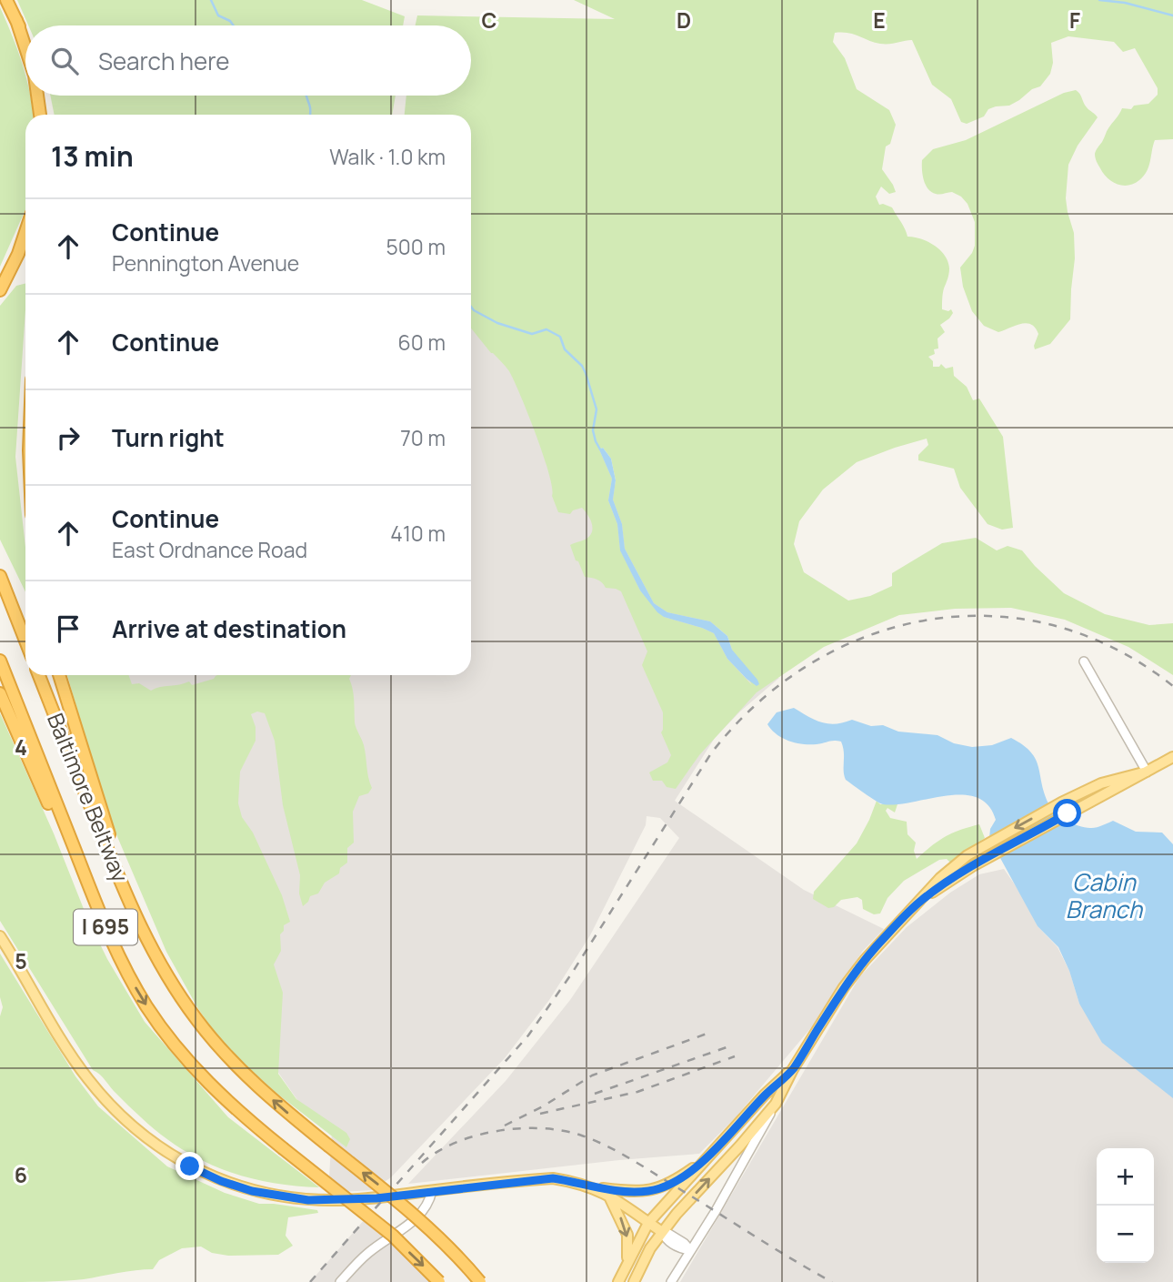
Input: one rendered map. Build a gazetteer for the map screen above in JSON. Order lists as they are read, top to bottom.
{
  "streets": {
    "highway": ["Baltimore Beltway", "I 695"]
  },
  "water": ["Cabin Branch"],
  "page": {
    "search": "Search here",
    "heading": ["13 min", "Walk · 1.0 km"],
    "list": [
      ["Continue", "Pennington Avenue", "500 m"],
      ["Continue", "60 m"],
      ["Turn right", "70 m"],
      ["Continue", "East Ordnance Road", "410 m"],
      "Arrive at destination"
    ],
    "map_buttons": ["+", "−"]
  },
  "grid": {
    "columns": [
      "C",
      "D",
      "E",
      "F"
    ],
    "rows": ["4", "5", "6"]
  }
}
